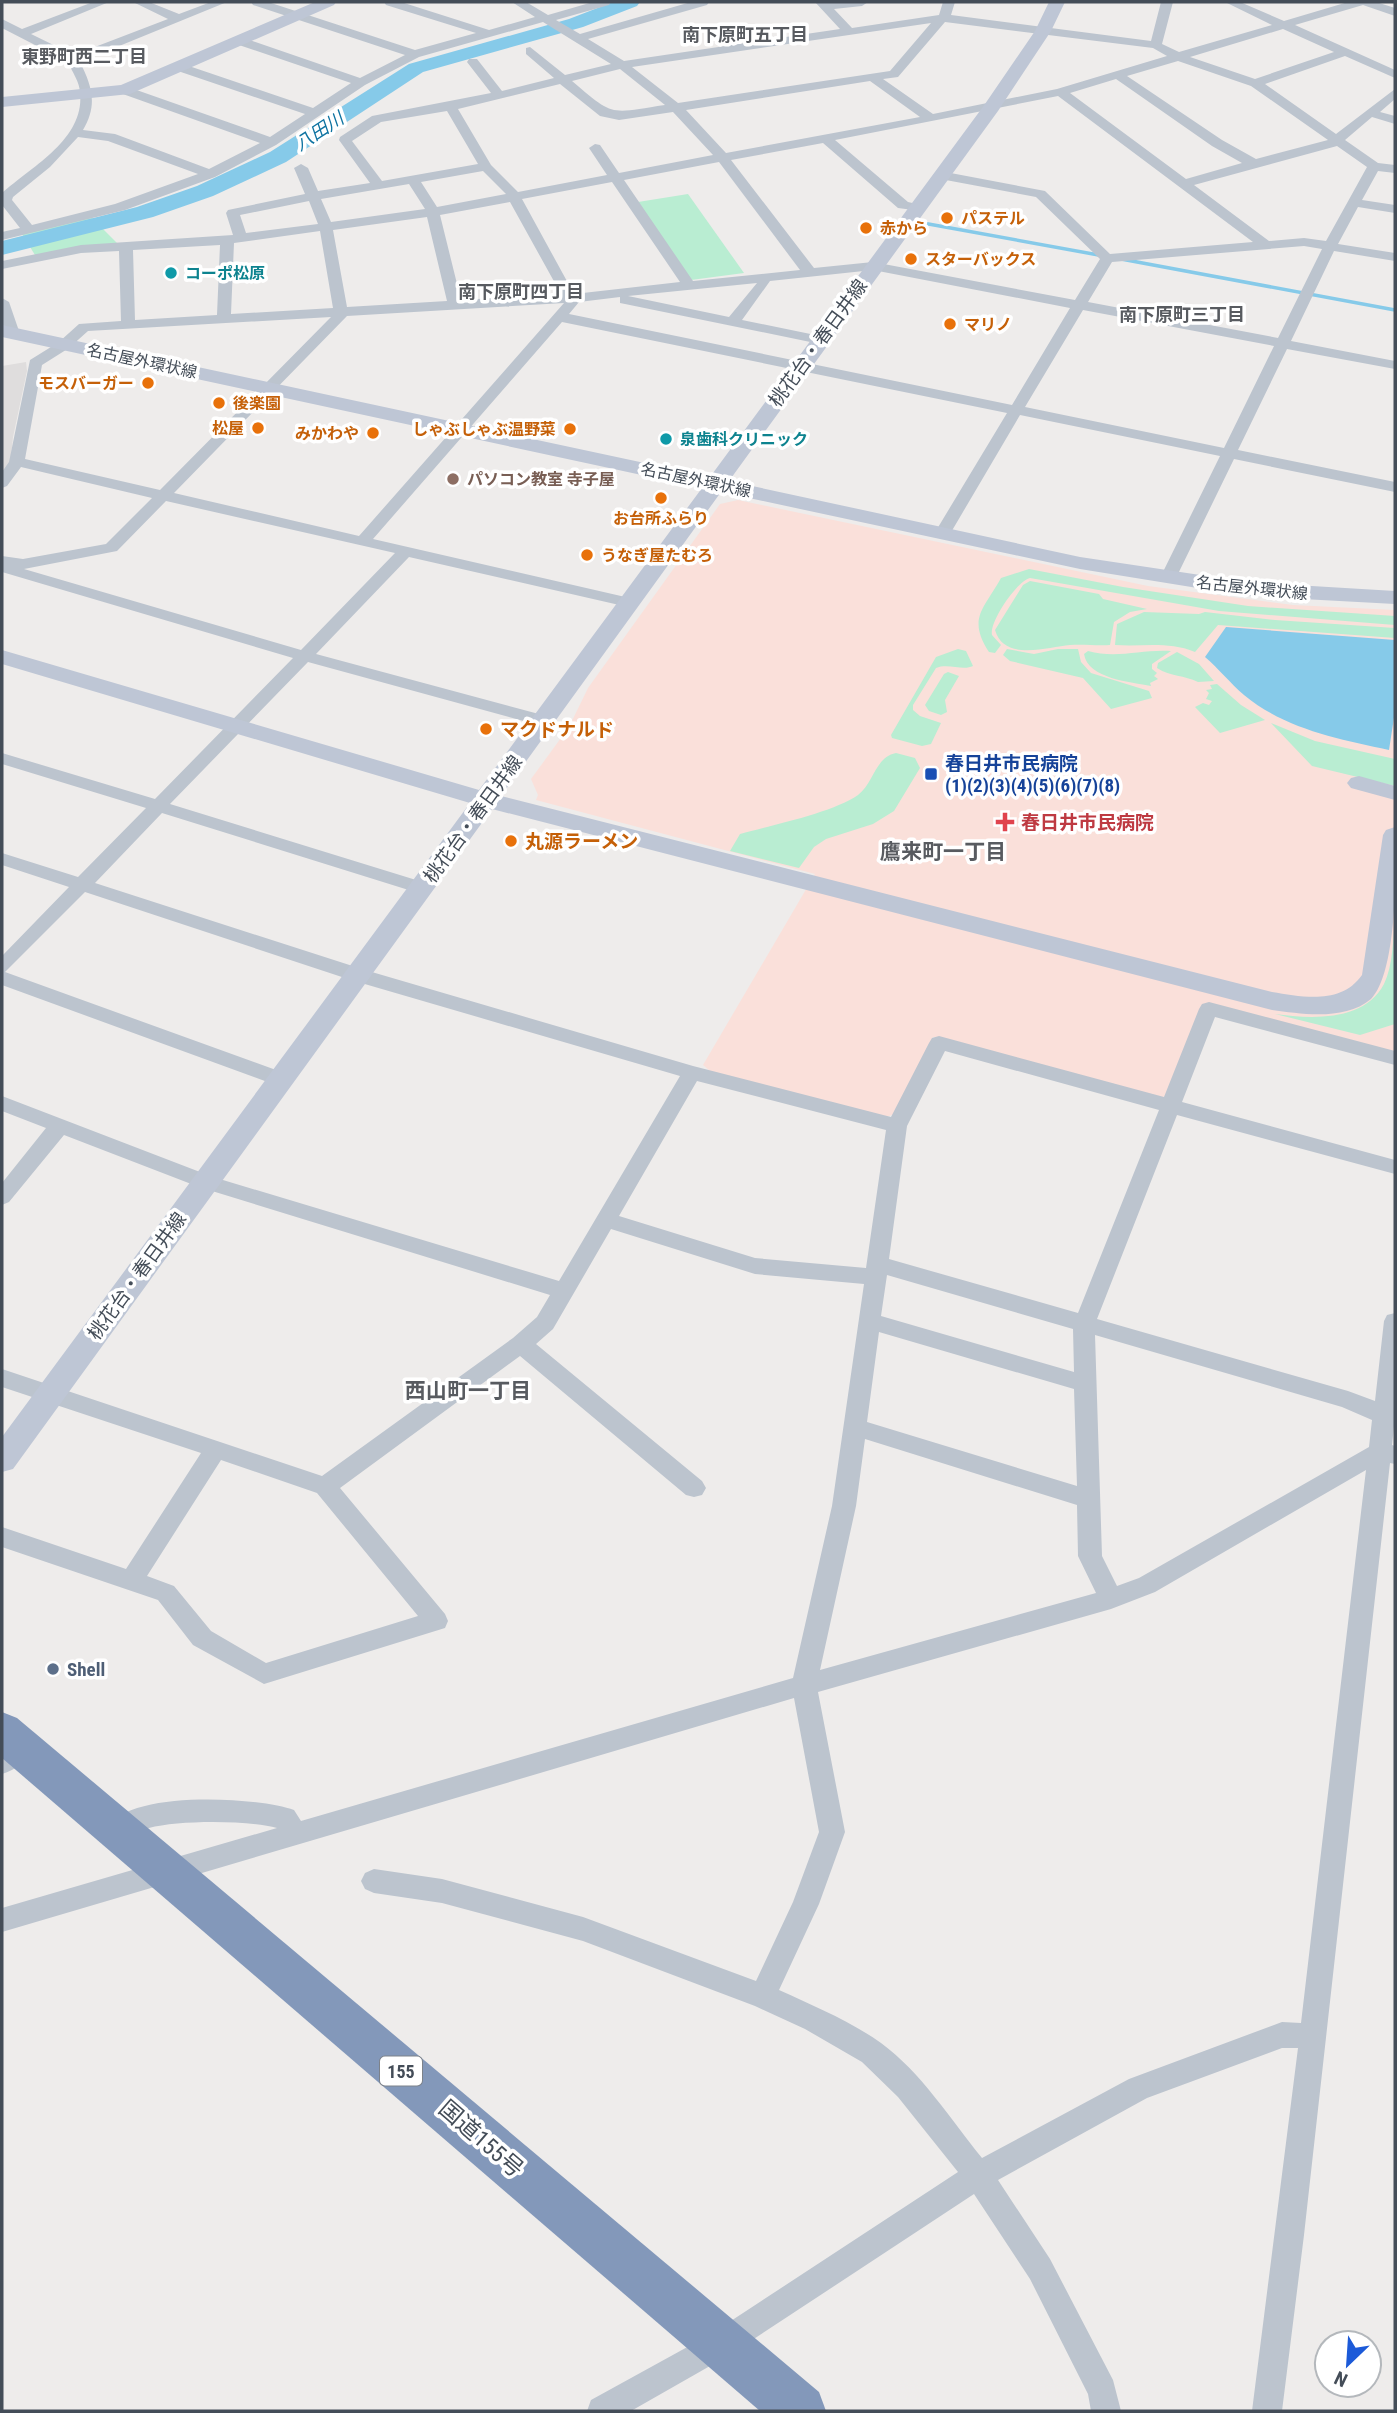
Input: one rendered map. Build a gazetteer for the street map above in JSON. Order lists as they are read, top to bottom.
{
  "streets": {
    "highway": ["155", "国道155号"],
    "street": ["桃花台・春日井線", "名古屋外環状線"]
  },
  "crossings": [
    ["桃花台・春日井線", "名古屋外環状線"]
  ],
  "districts": [
    "南下原町五丁目",
    "東野町西二丁目",
    "南下原町四丁目",
    "南下原町三丁目",
    "鷹来町一丁目",
    "西山町一丁目"
  ],
  "water": ["八田川"],
  "places": {
    "other": [
      "パステル",
      "赤から",
      "スターバックス",
      "コーポ松原",
      "マリノ",
      "モスバーガー",
      "後楽園",
      "松屋",
      "しゃぶしゃぶ温野菜",
      "みかわや",
      "泉歯科クリニック",
      "パソコン教室 寺子屋",
      "お台所ふらり",
      "うなぎ屋たむろ",
      "マクドナルド",
      "丸源ラーメン",
      "Shell"
    ],
    "transit": ["春日井市民病院 (1)(2)(3)(4)(5)(6)(7)(8)"],
    "health": ["春日井市民病院"]
  },
  "north": "bottom left"
}
